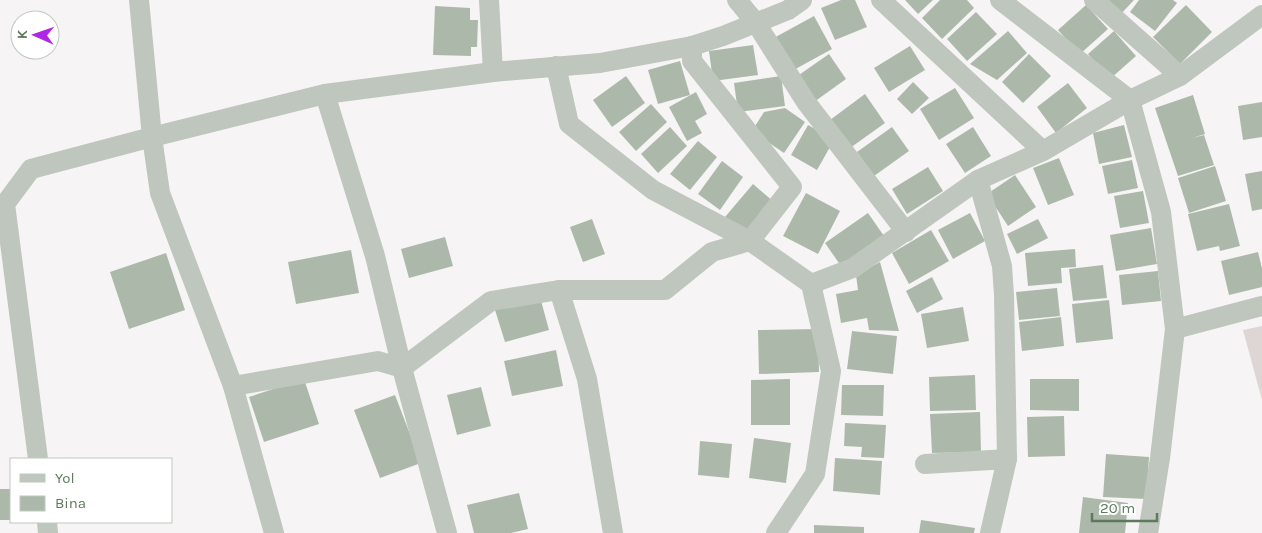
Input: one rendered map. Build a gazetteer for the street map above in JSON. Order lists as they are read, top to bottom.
{
  "legend": ["Yol", "Bina"],
  "scale_bar": "20 m",
  "north": "left"
}
